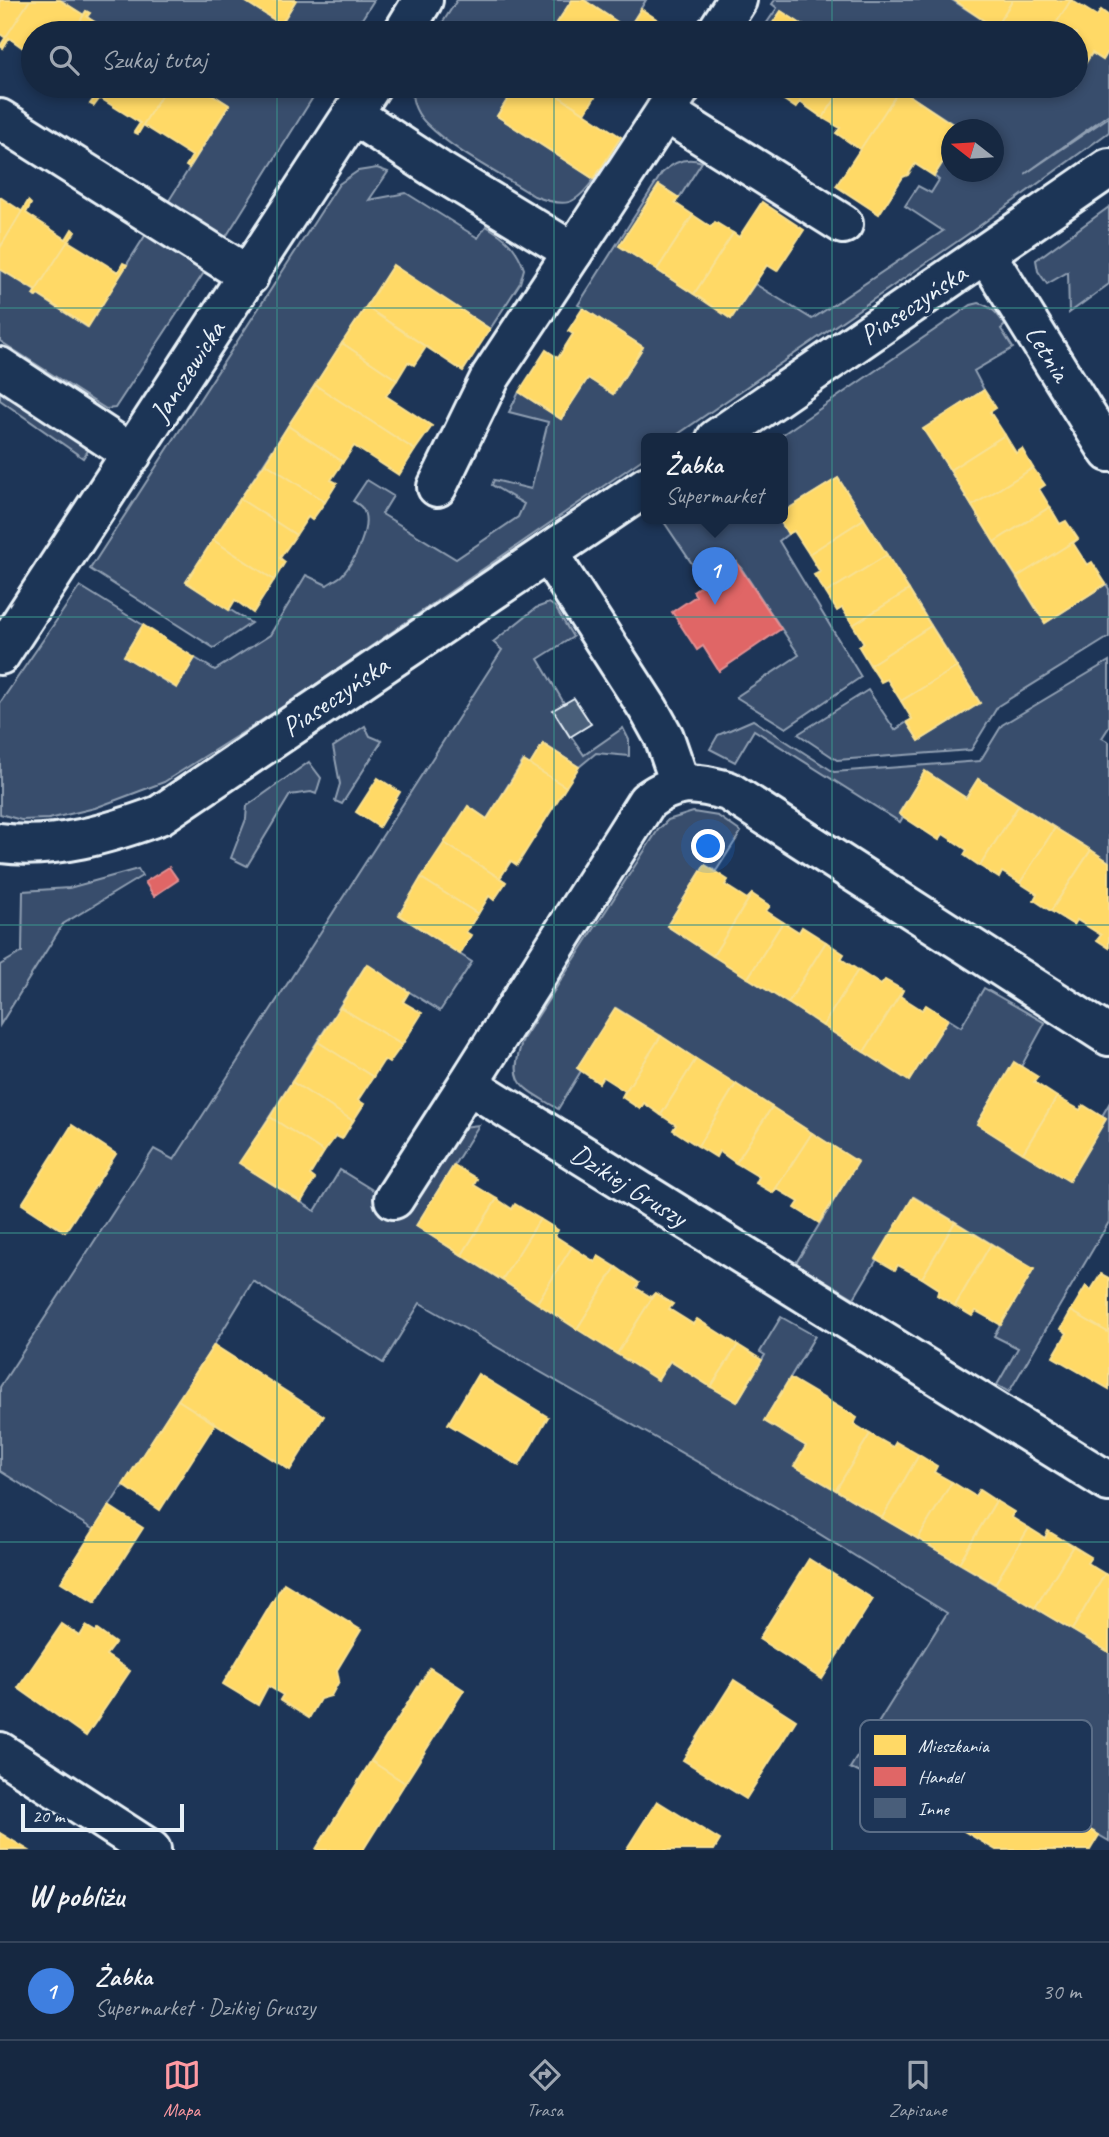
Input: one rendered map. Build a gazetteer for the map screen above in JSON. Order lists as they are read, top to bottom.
{
  "streets": {
    "street": [
      "Piaseczyńska",
      "Letnia",
      "Janczewicka",
      "Dzikiej Gruszy"
    ]
  },
  "crossings": [
    ["Piaseczyńska", "Letnia"]
  ],
  "legend": ["Mieszkania", "Handel", "Inne"],
  "scale_bar": "20 m",
  "north": "left",
  "page": {
    "search": "Szukaj tutaj",
    "popup": ["Żabka", "Supermarket"],
    "pins": "1",
    "scale": "20 m",
    "heading": "W pobliżu",
    "list": [
      {
        "mark": "1",
        "name": "Żabka",
        "note": "Supermarket · Dzikiej Gruszy",
        "value": "30 m"
      }
    ],
    "nav": ["Mapa", "Trasa", "Zapisane"]
  }
}
